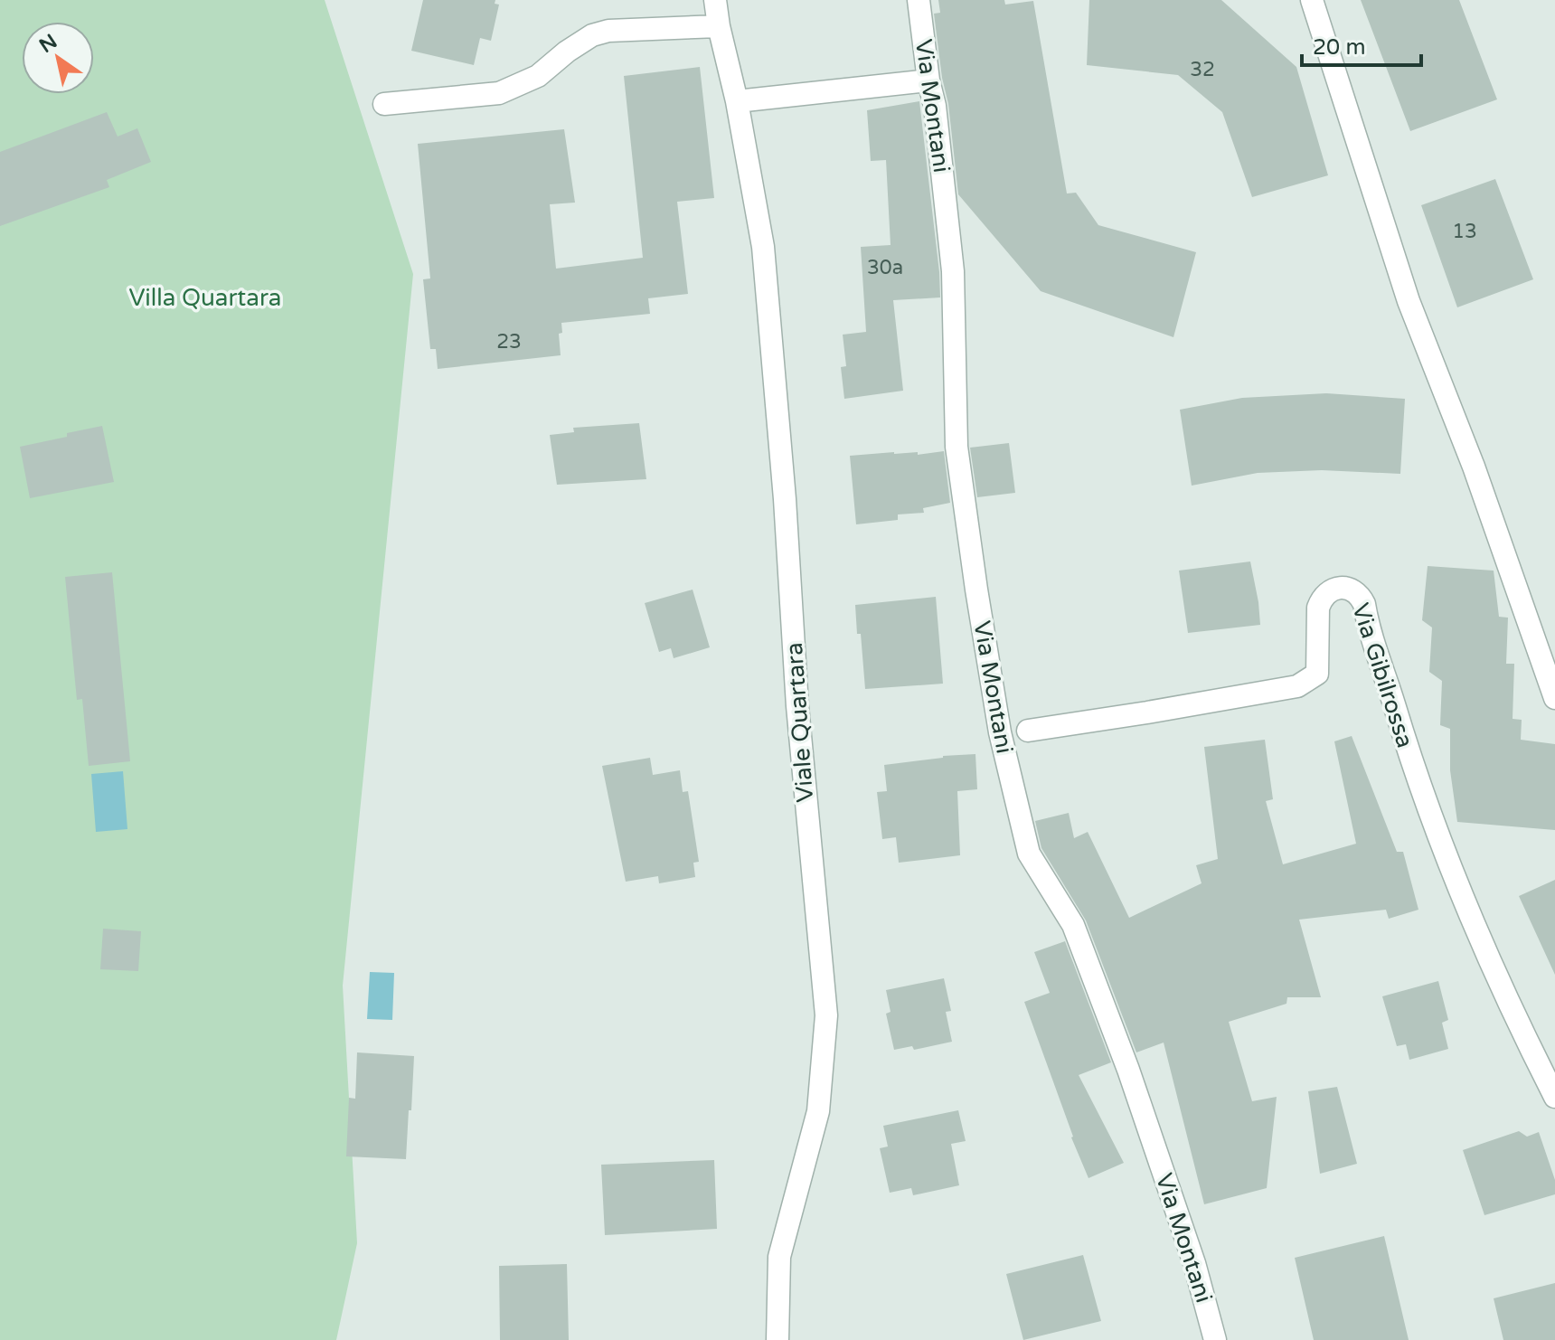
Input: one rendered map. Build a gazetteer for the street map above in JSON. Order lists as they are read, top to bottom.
{
  "streets": {
    "street": ["Via Montani", "Via Gibilrossa", "Viale Quartara"]
  },
  "parks": ["Villa Quartara"],
  "house_numbers": [
    "32",
    "13",
    "30a",
    "23"
  ],
  "scale_bar": "20 m",
  "north": "top left"
}
